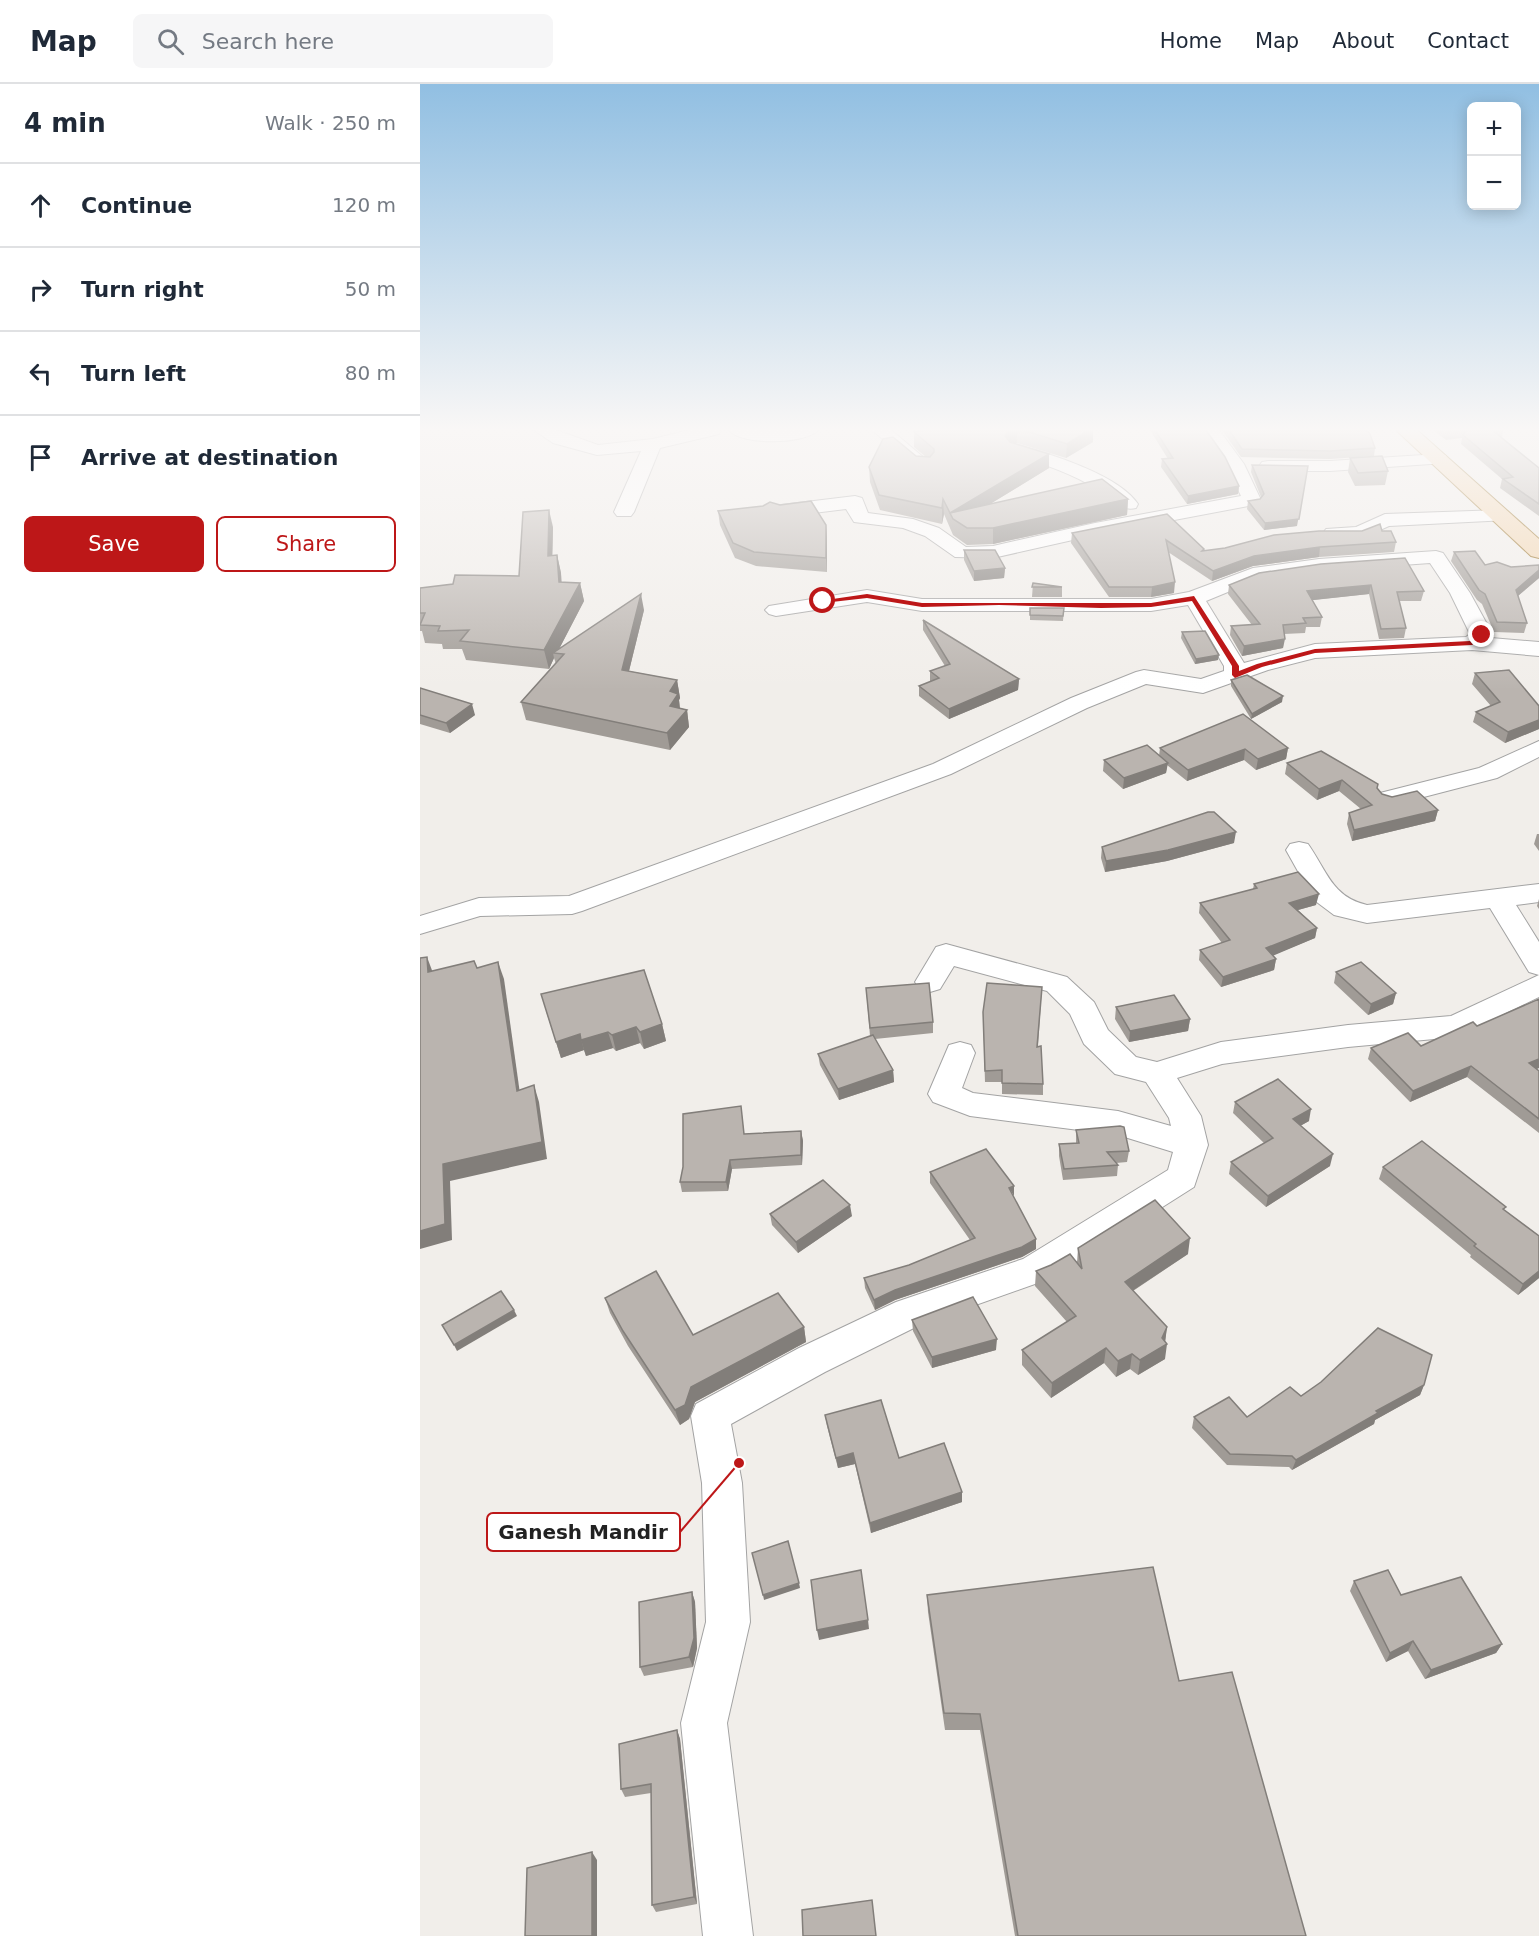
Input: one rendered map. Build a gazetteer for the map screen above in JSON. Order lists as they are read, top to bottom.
{
  "places": ["Ganesh Mandir"],
  "page": {
    "header": "Map",
    "search": "Search here",
    "nav": [
      "Home",
      "Map",
      "About",
      "Contact"
    ],
    "heading": ["4 min", "Walk · 250 m"],
    "map_buttons": ["+", "−"],
    "list": [
      ["Continue", "120 m"],
      ["Turn right", "50 m"],
      ["Turn left", "80 m"],
      "Arrive at destination"
    ],
    "buttons": ["Save", "Share"]
  }
}
